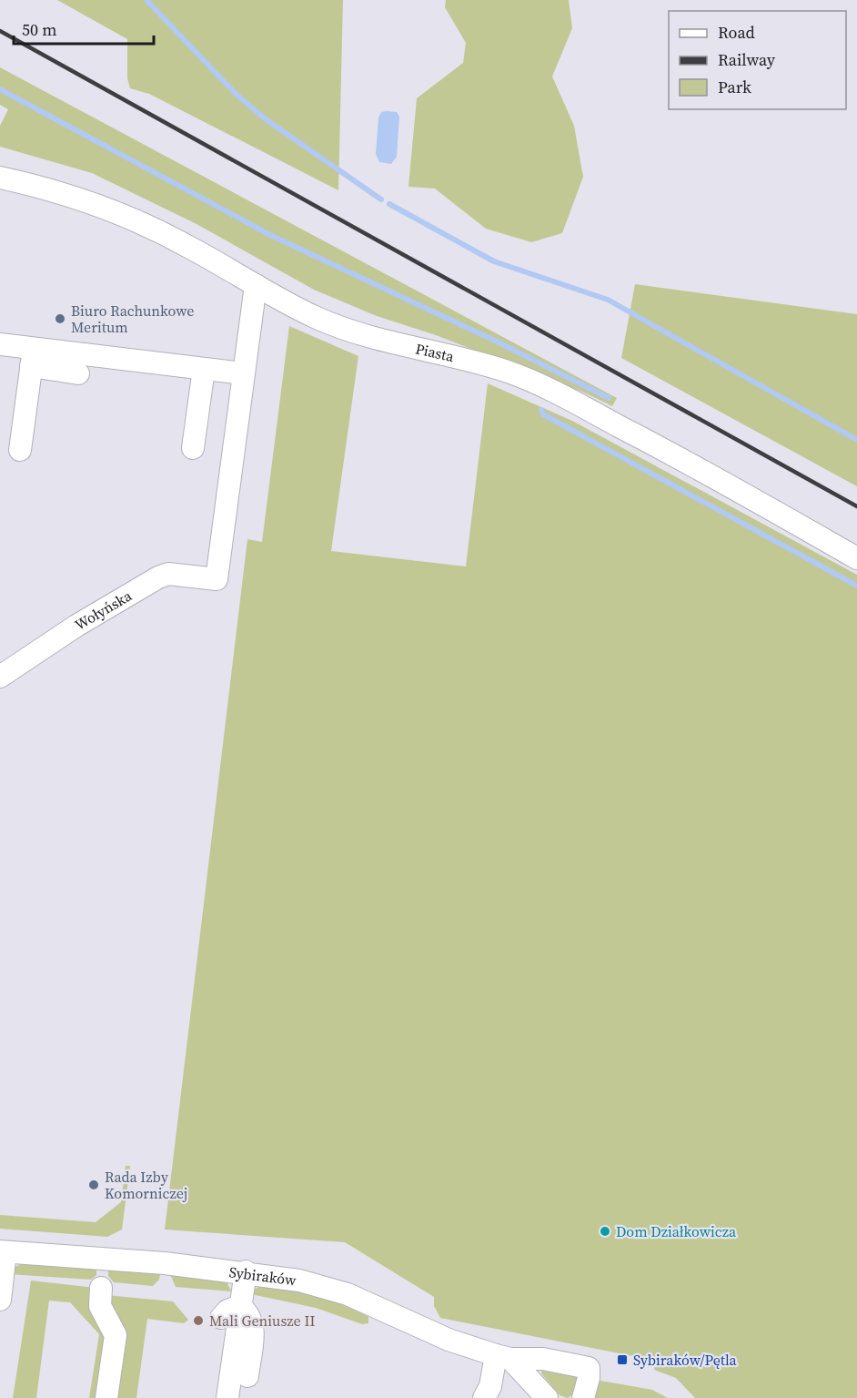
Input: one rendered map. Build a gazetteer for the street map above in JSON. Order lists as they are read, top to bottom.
{
  "streets": {
    "street": ["Piasta", "Wołyńska", "Sybiraków"]
  },
  "places": {
    "other": [
      "Biuro Rachunkowe Meritum",
      "Rada Izby Komorniczej",
      "Dom Działkowicza",
      "Mali Geniusze II"
    ],
    "transit": ["Sybiraków/Pętla"]
  },
  "legend": ["Road", "Railway", "Park"],
  "scale_bar": "50 m"
}
